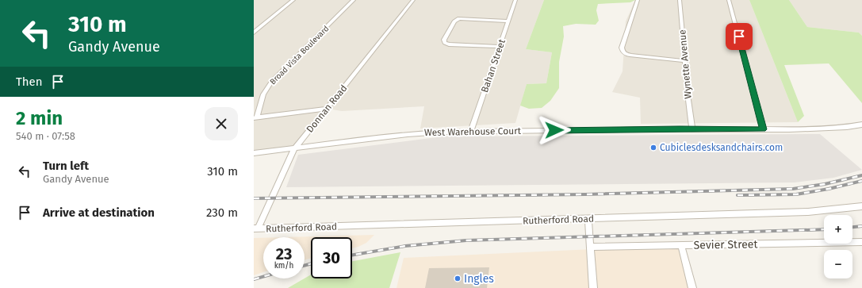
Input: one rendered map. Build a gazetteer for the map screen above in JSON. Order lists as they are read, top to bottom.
{
  "streets": {
    "street": [
      "Broad Vista Boulevard",
      "Wynette Avenue",
      "Bahan Street",
      "Donnan Road",
      "West Warehouse Court",
      "Rutherford Road",
      "Sevier Street"
    ]
  },
  "crossings": [
    ["Wynette Avenue", "West Warehouse Court"],
    ["Bahan Street", "West Warehouse Court"],
    ["Donnan Road", "West Warehouse Court"],
    ["Donnan Road", "Rutherford Road"]
  ],
  "places": ["Cubiclesdesksandchairs.com", "Ingles"],
  "page": {
    "turn": ["310 m", "Gandy Avenue"],
    "then": "Then",
    "heading": ["2 min", "540 m · 07:58"],
    "list": [
      {
        "name": "Turn left",
        "note": "Gandy Avenue",
        "value": "310 m"
      },
      {
        "name": "Arrive at destination",
        "value": "230 m"
      }
    ],
    "map_buttons": ["+", "−"],
    "speed": "23 km/h",
    "limit": "30"
  }
}
